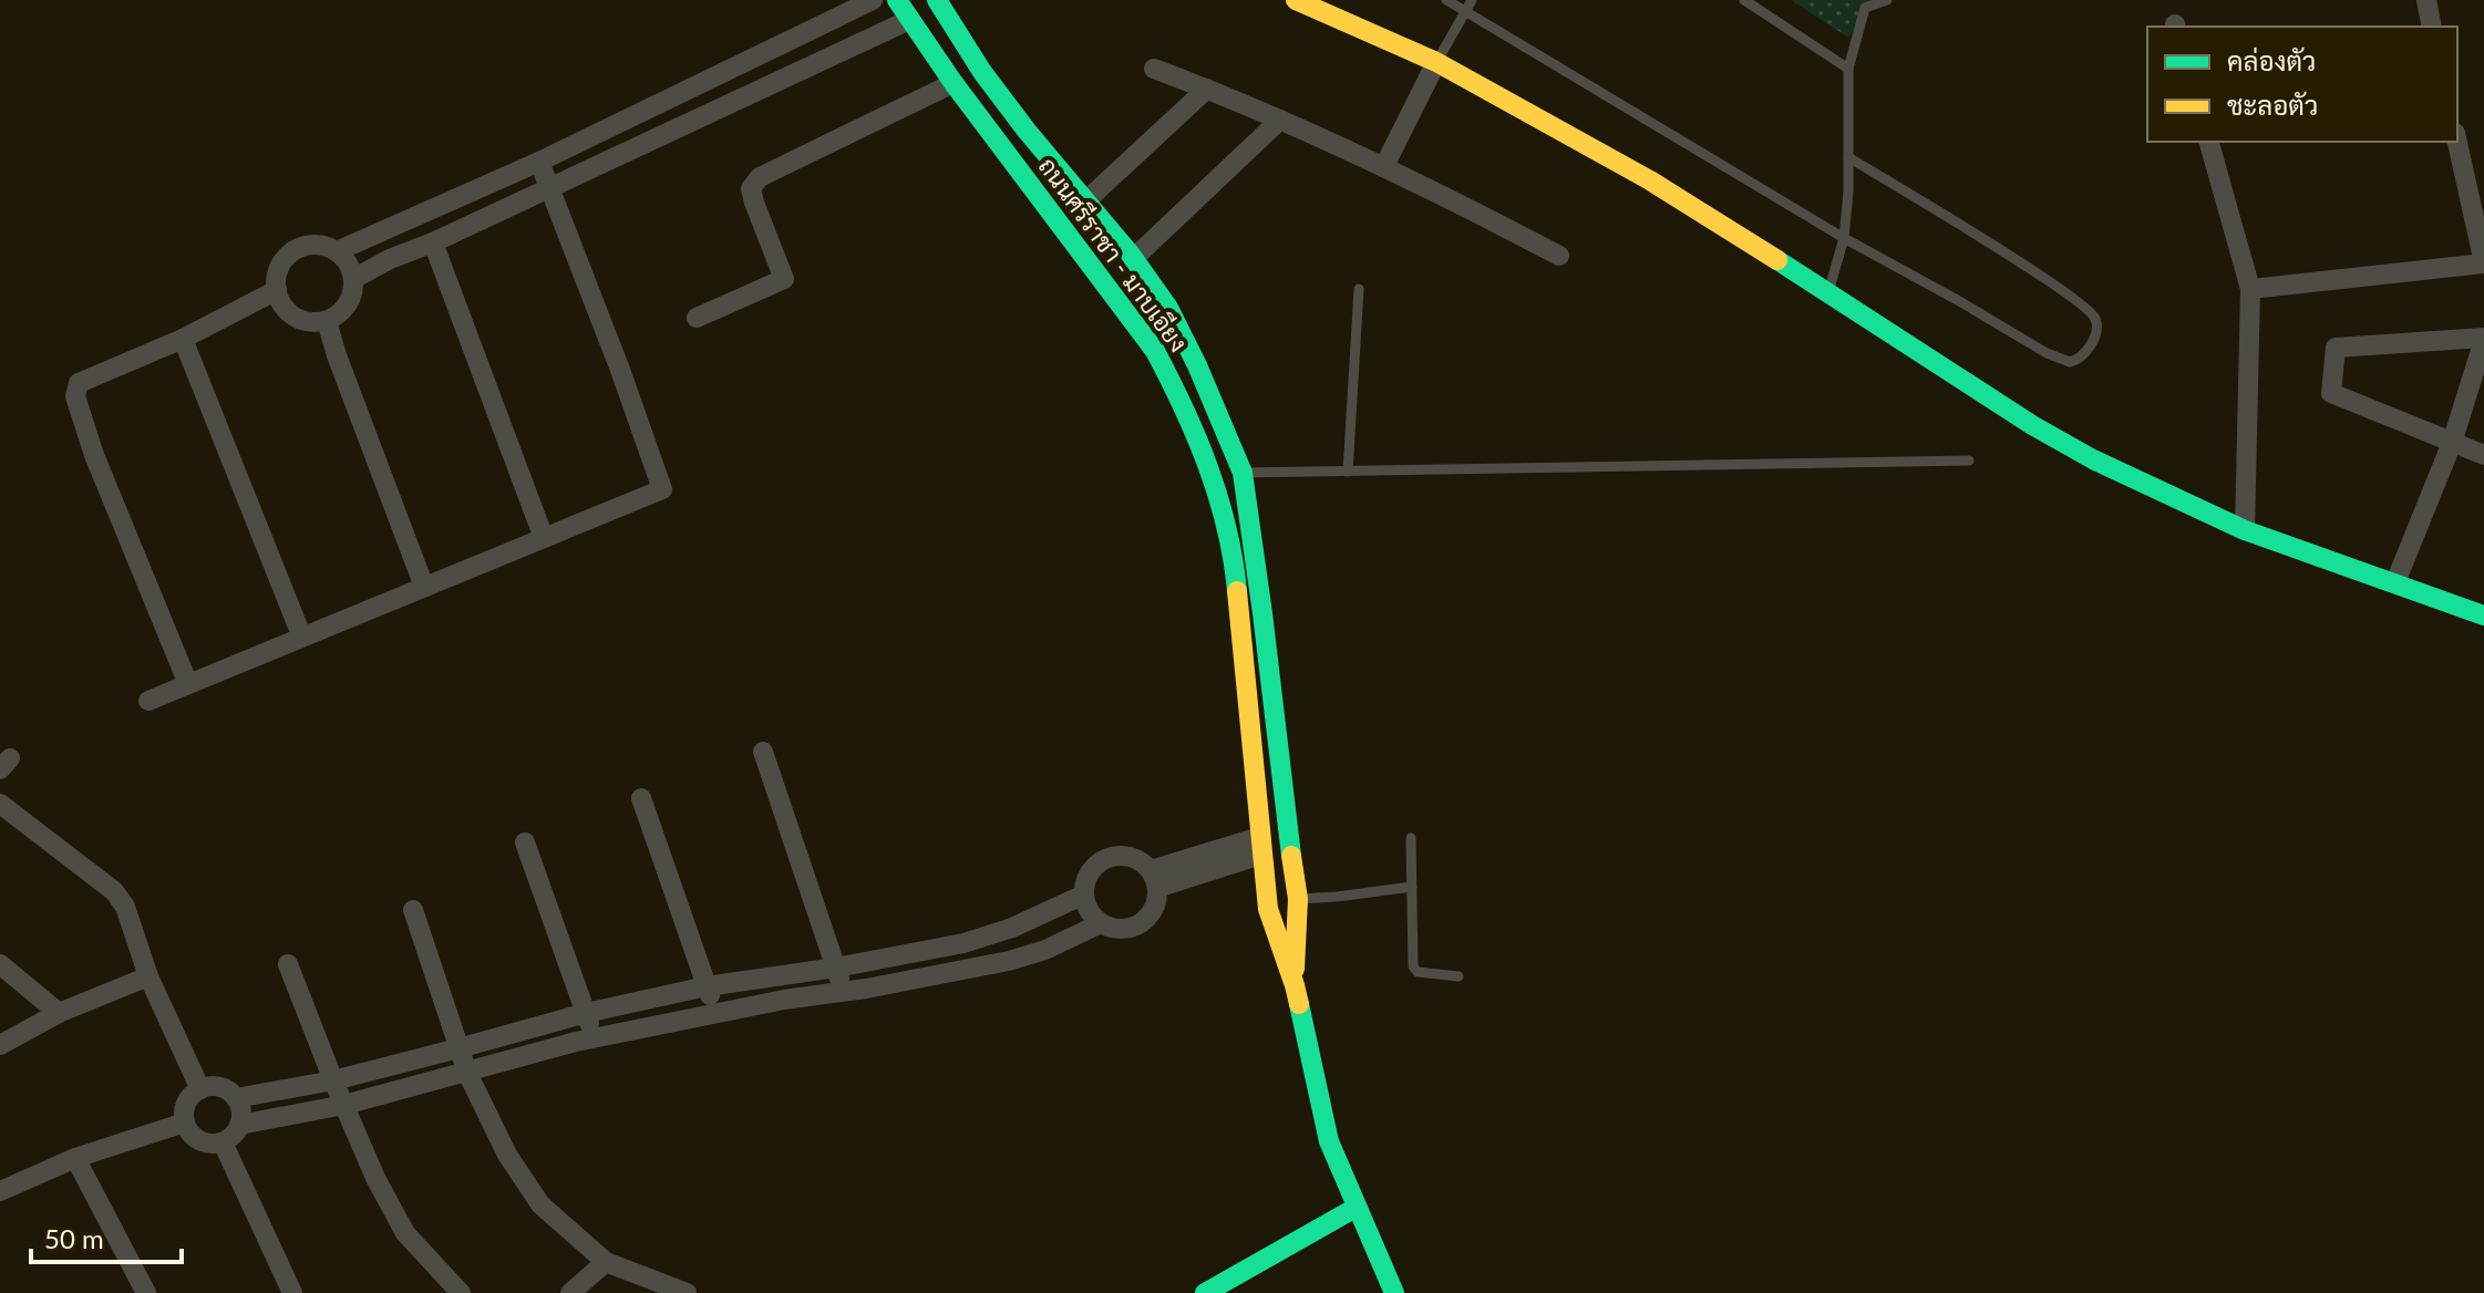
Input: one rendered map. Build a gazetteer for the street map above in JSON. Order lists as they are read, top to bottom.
{
  "streets": {
    "main road": ["ถนนศรีราชา - มาบเอียง"]
  },
  "legend": ["คล่องตัว", "ชะลอตัว"],
  "scale_bar": "50 m"
}
